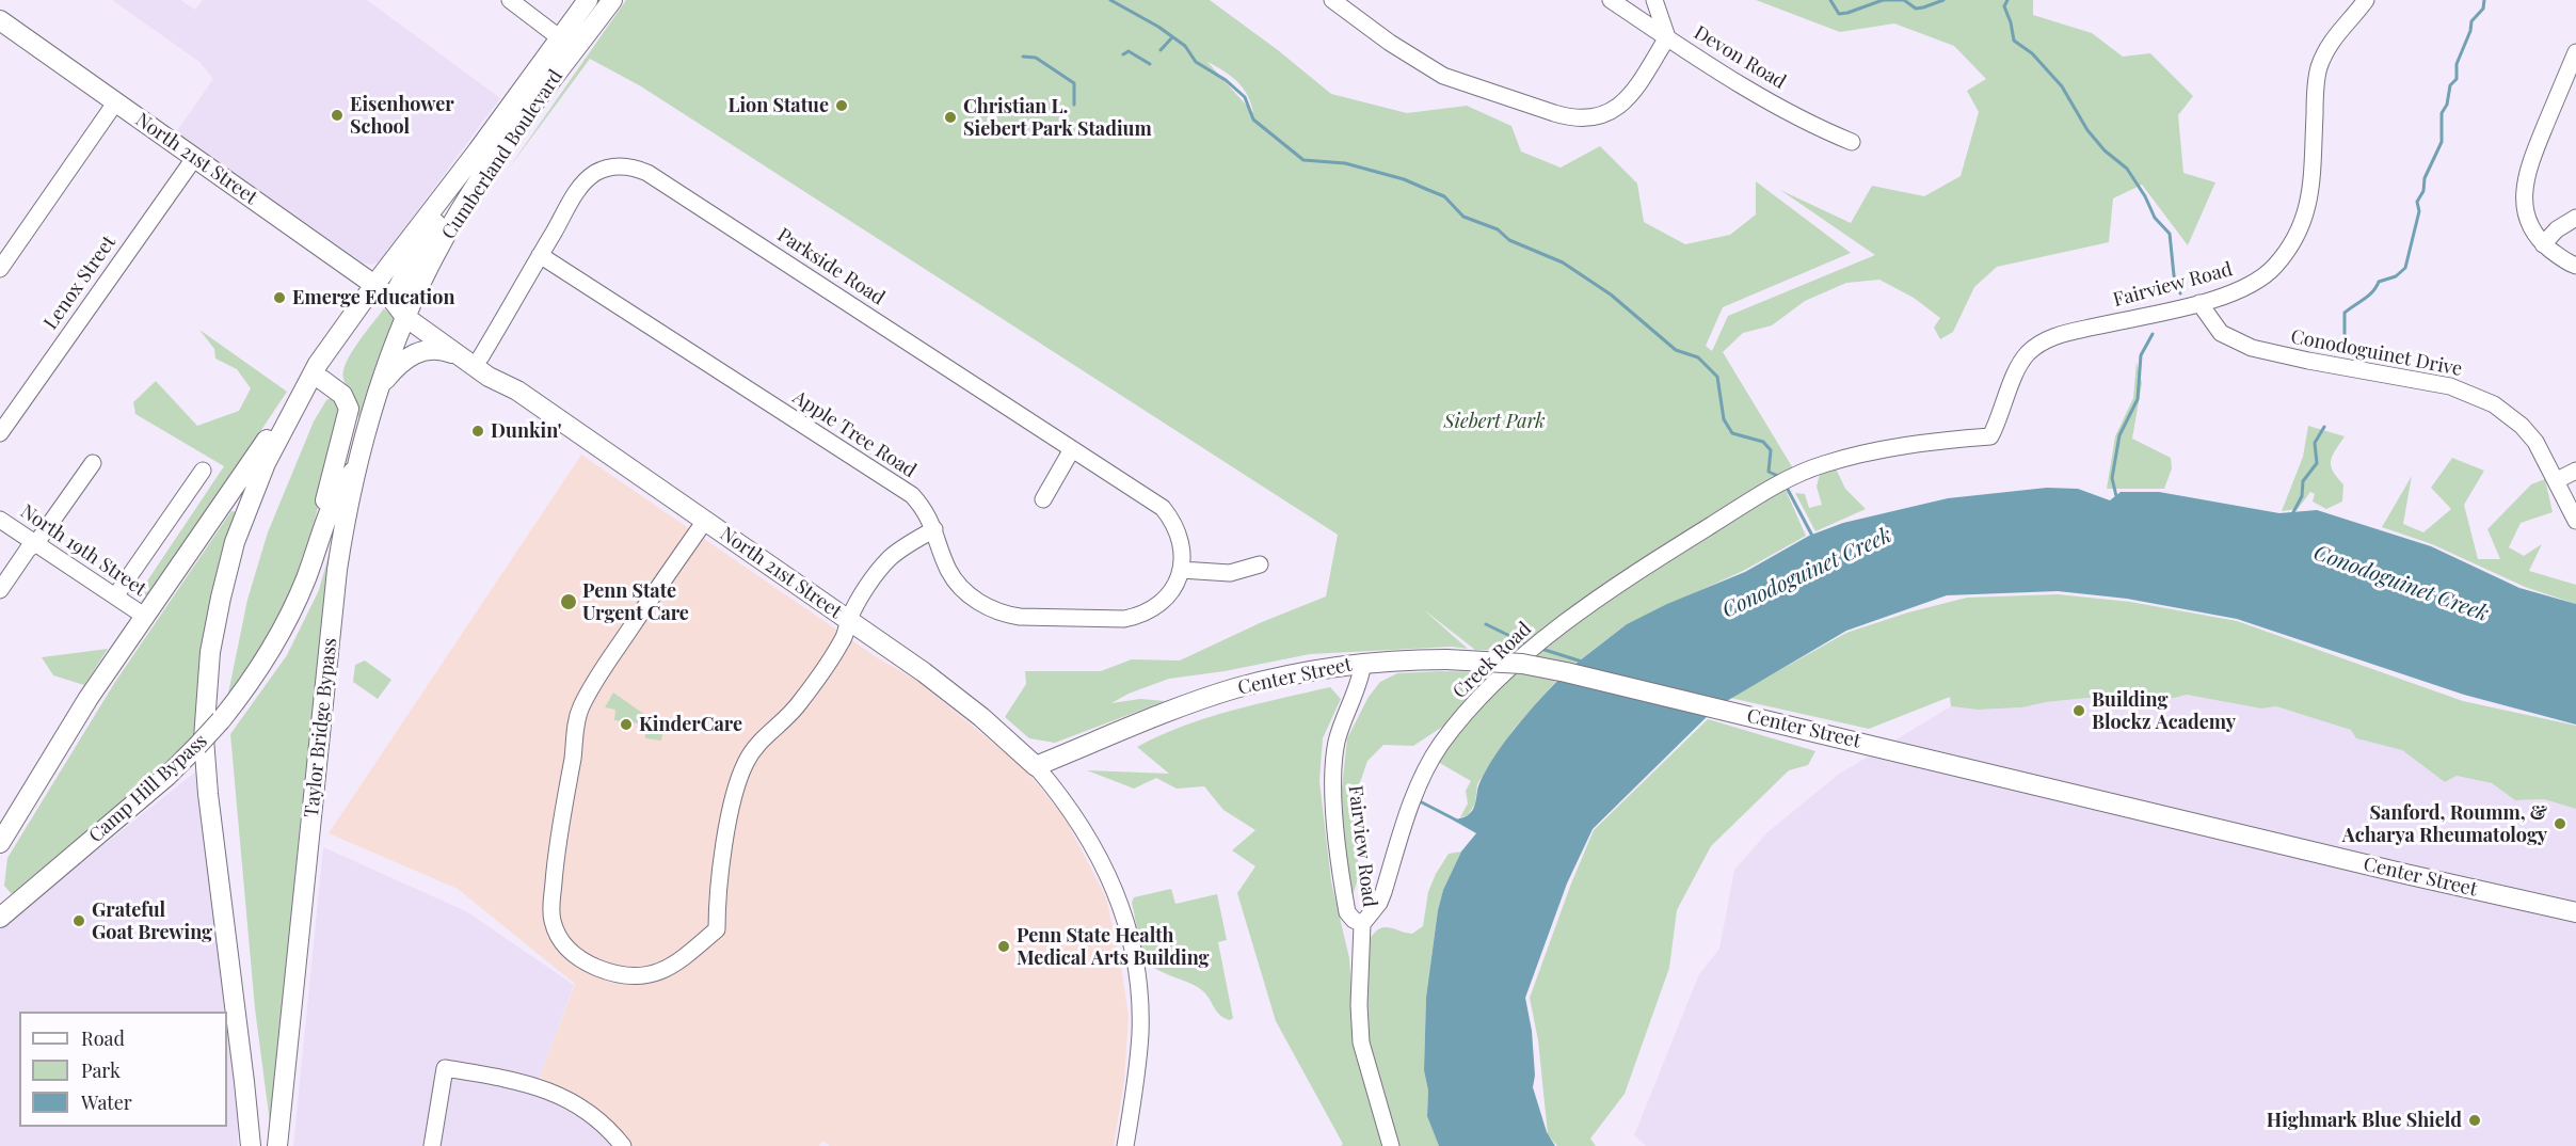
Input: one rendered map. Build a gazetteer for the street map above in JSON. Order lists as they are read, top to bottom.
{
  "streets": {
    "main road": [
      "Cumberland Boulevard",
      "North 21st Street",
      "Center Street",
      "Taylor Bridge Bypass",
      "Camp Hill Bypass"
    ],
    "street": [
      "Devon Road",
      "Parkside Road",
      "Lenox Street",
      "Fairview Road",
      "Conodoguinet Drive",
      "Apple Tree Road",
      "North 19th Street",
      "Creek Road"
    ]
  },
  "crossings": [
    ["Cumberland Boulevard", "North 21st Street"],
    ["Cumberland Boulevard", "Taylor Bridge Bypass"],
    ["North 21st Street", "Parkside Road"],
    ["North 21st Street", "Lenox Street"],
    ["North 21st Street", "Center Street"],
    ["North 21st Street", "Taylor Bridge Bypass"],
    ["Parkside Road", "Apple Tree Road"],
    ["Fairview Road", "Conodoguinet Drive"],
    ["Fairview Road", "Creek Road"],
    ["Fairview Road", "Center Street"],
    ["Taylor Bridge Bypass", "Camp Hill Bypass"]
  ],
  "water": ["Conodoguinet Creek"],
  "parks": ["Siebert Park"],
  "places": [
    "Lion Statue",
    "Eisenhower School",
    "Christian L. Siebert Park Stadium",
    "Emerge Education",
    "Dunkin'",
    "Penn State Urgent Care",
    "Building Blockz Academy",
    "KinderCare",
    "Sanford, Roumm, & Acharya Rheumatology",
    "Grateful Goat Brewing",
    "Penn State Health Medical Arts Building",
    "Highmark Blue Shield"
  ],
  "legend": ["Road", "Park", "Water"]
}
